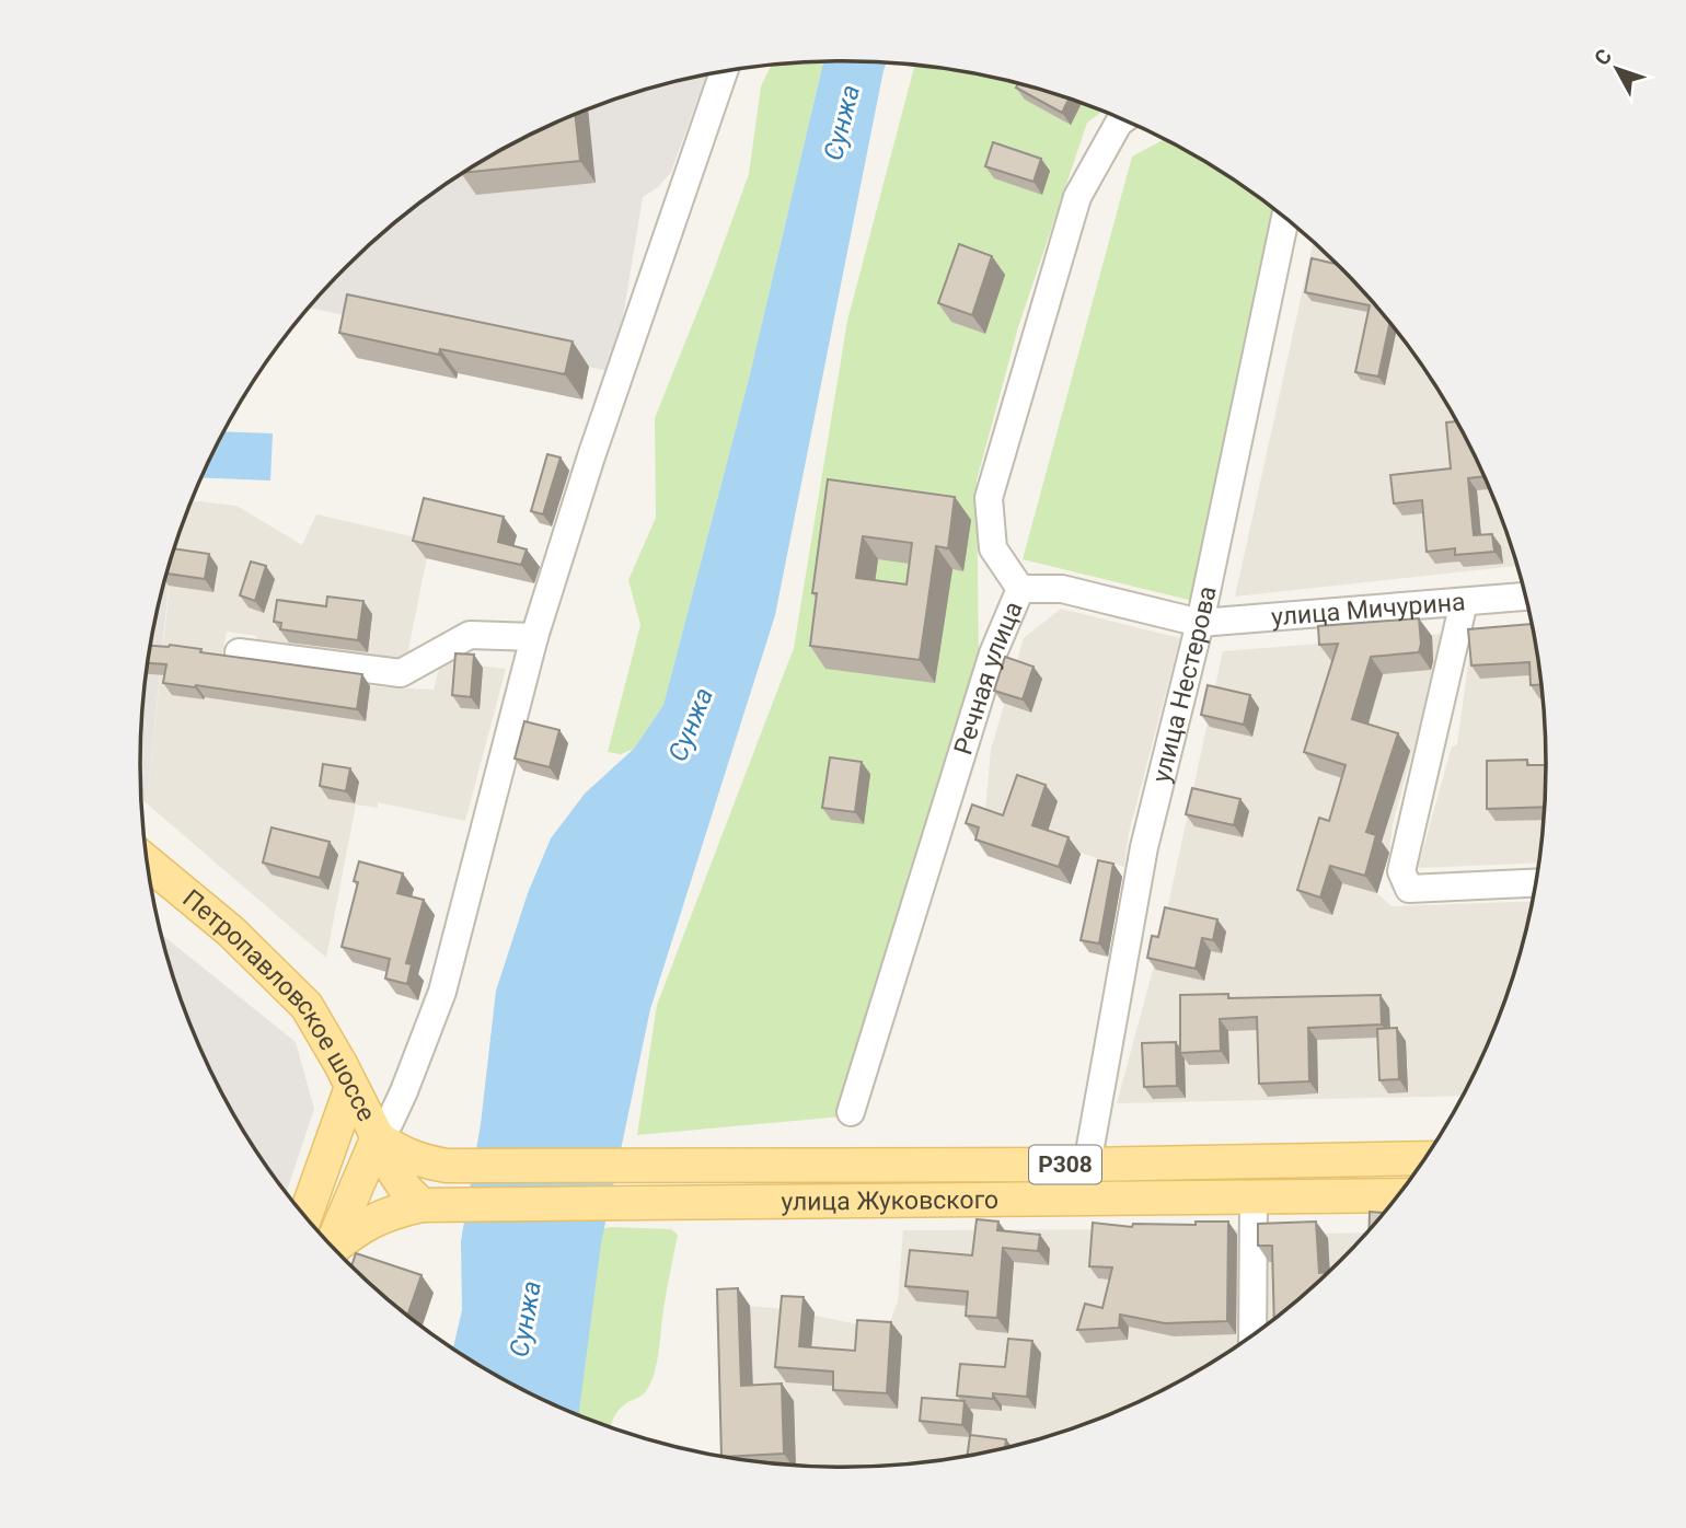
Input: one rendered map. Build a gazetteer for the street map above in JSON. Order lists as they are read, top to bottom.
{
  "streets": {
    "main road": ["Петропавловское шоссе", "P308", "улица Жуковского"],
    "street": ["улица Мичурина", "Речная улица", "улица Нестерова"]
  },
  "crossings": [
    ["улица Мичурина", "Речная улица"],
    ["улица Мичурина", "улица Нестерова"],
    ["улица Нестерова", "P308"],
    ["Петропавловское шоссе", "P308"],
    ["Петропавловское шоссе", "улица Жуковского"]
  ],
  "water": ["Сунжа"],
  "north": "top left"
}
